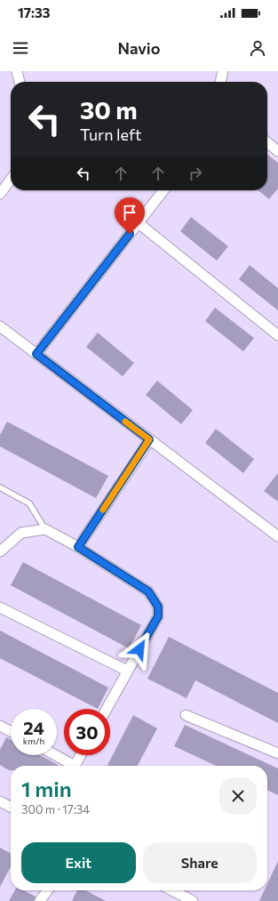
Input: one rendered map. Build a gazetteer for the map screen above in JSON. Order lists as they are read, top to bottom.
{
  "page": {
    "status": "17:33",
    "header": "Navio",
    "turn": ["30 m", "Turn left"],
    "speed": "24 km/h",
    "limit": "30",
    "heading": ["1 min", "300 m · 17:34"],
    "buttons": ["Exit", "Share"]
  }
}
